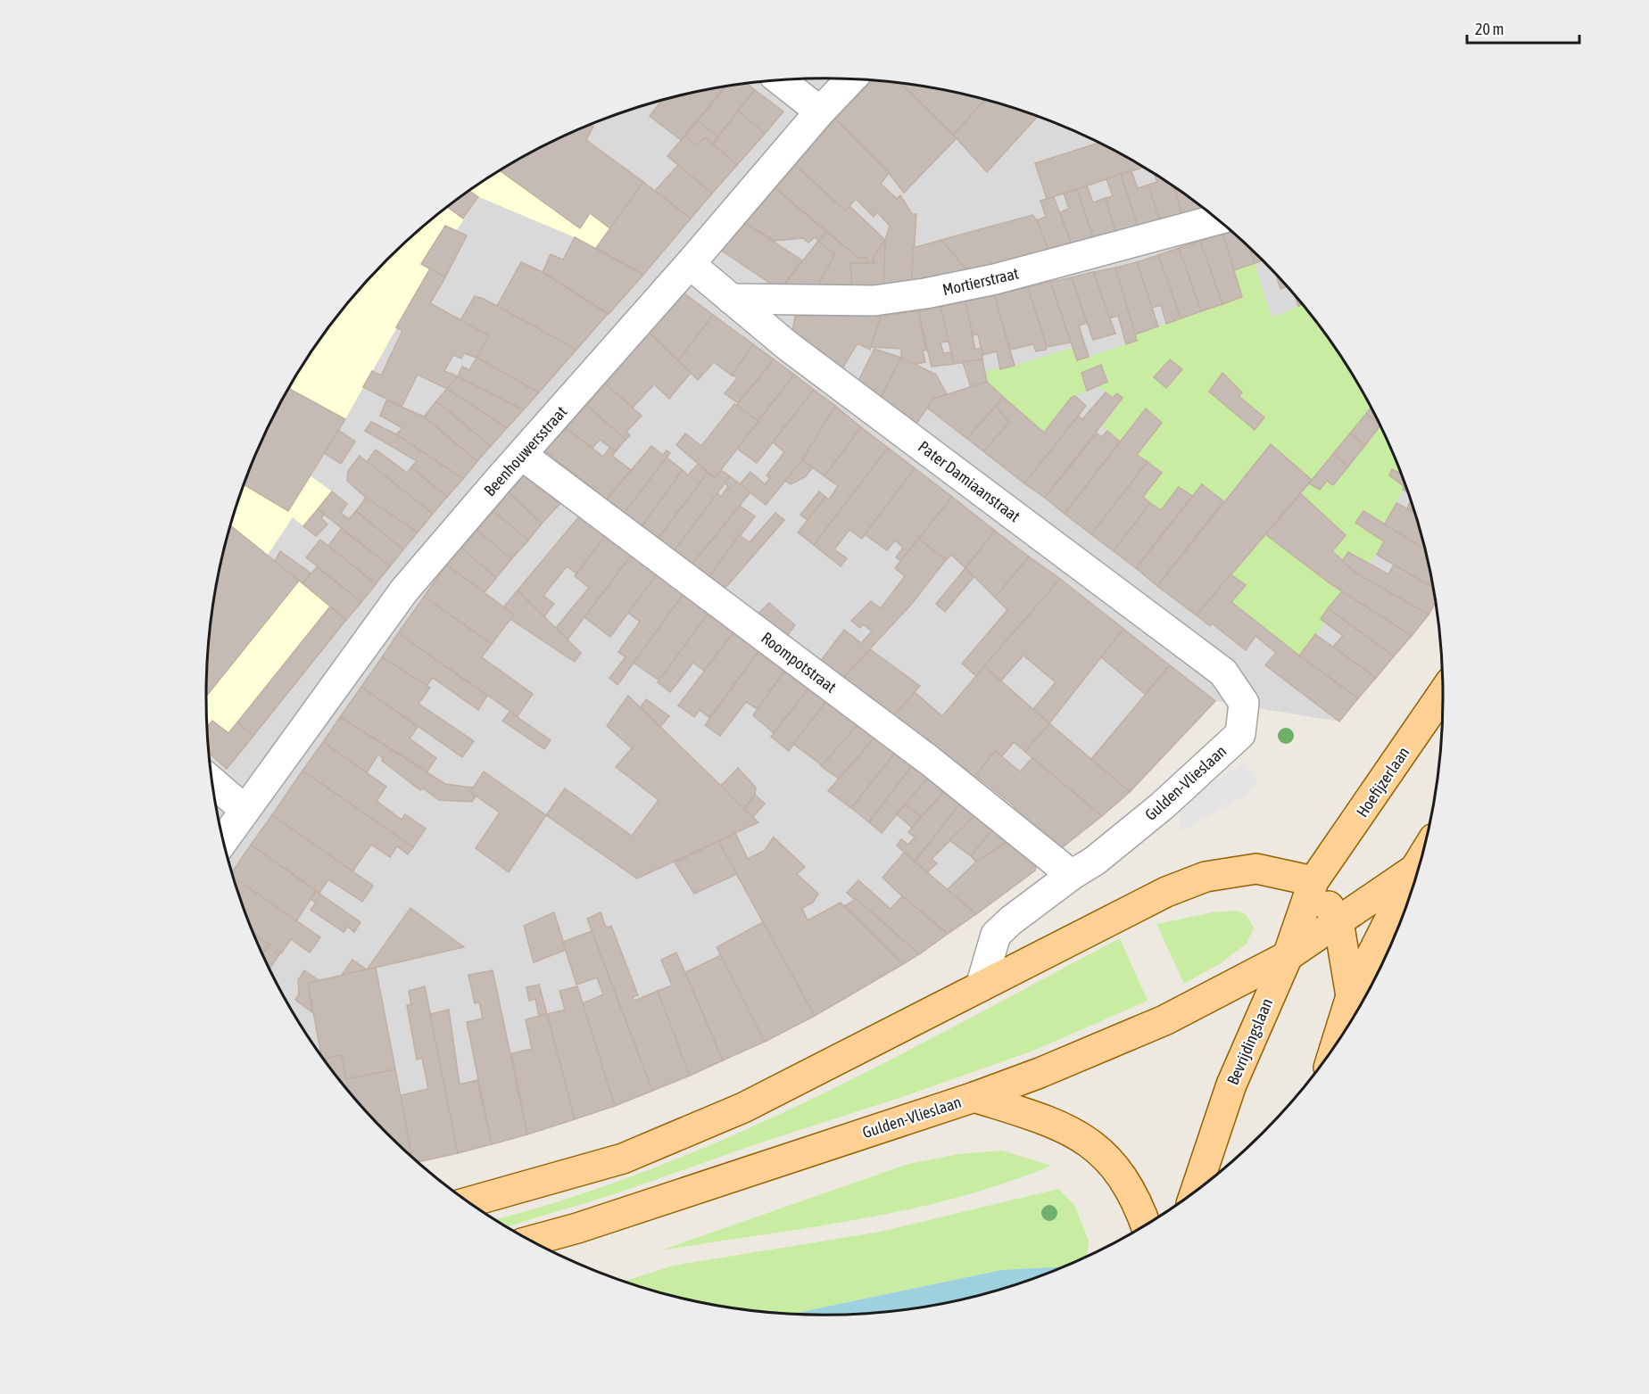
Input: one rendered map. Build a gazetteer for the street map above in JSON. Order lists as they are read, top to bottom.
{
  "streets": {
    "main road": ["Hoefijzerlaan", "Gulden-Vlieslaan", "Bevrijdingslaan"],
    "street": [
      "Mortierstraat",
      "Beenhouwersstraat",
      "Pater Damiaanstraat",
      "Roompotstraat"
    ]
  },
  "crossings": [
    ["Mortierstraat", "Pater Damiaanstraat"],
    ["Beenhouwersstraat", "Pater Damiaanstraat"],
    ["Beenhouwersstraat", "Roompotstraat"],
    ["Pater Damiaanstraat", "Gulden-Vlieslaan"],
    ["Roompotstraat", "Gulden-Vlieslaan"],
    ["Hoefijzerlaan", "Bevrijdingslaan"],
    ["Gulden-Vlieslaan", "Bevrijdingslaan"]
  ],
  "scale_bar": "20 m"
}
